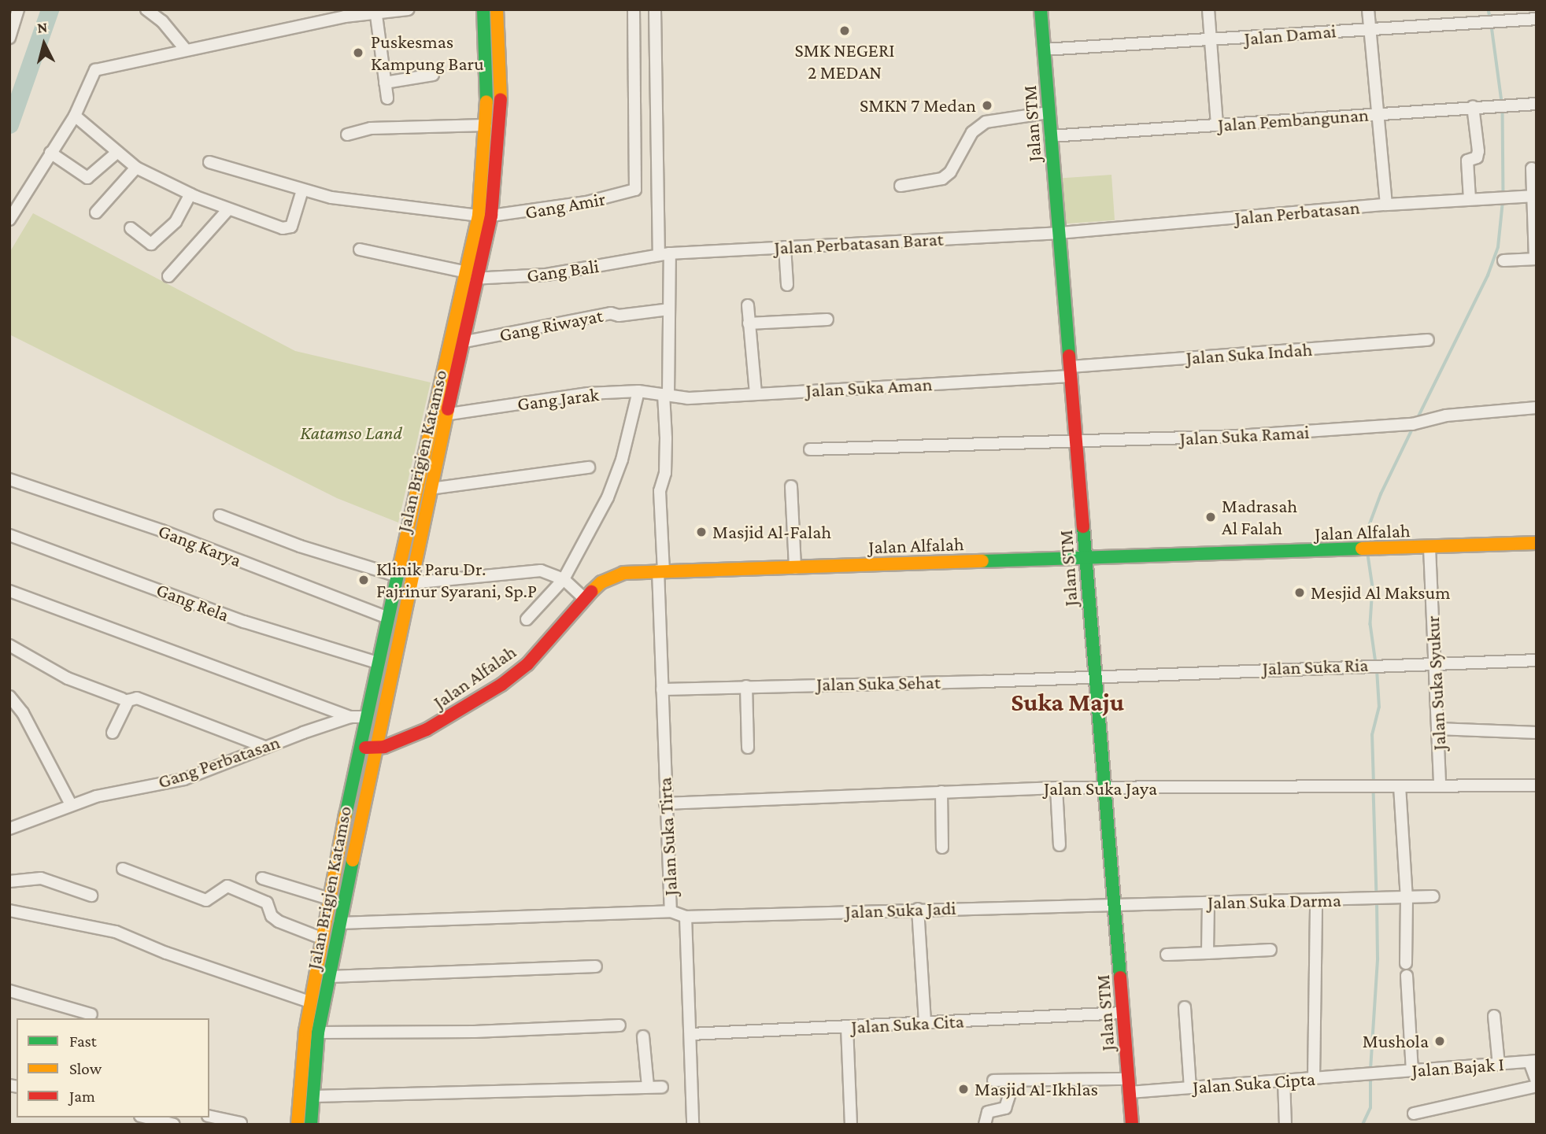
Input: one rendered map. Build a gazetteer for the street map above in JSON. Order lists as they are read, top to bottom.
{
  "streets": {
    "street": [
      "Jalan Damai",
      "Jalan Pembangunan",
      "Jalan STM",
      "Gang Amir",
      "Jalan Perbatasan",
      "Jalan Perbatasan Barat",
      "Gang Bali",
      "Gang Riwayat",
      "Jalan Suka Indah",
      "Jalan Suka Aman",
      "Gang Jarak",
      "Jalan Suka Ramai",
      "Jalan Brigjen Katamso",
      "Jalan Alfalah",
      "Gang Karya",
      "Gang Rela",
      "Jalan Suka Ria",
      "Jalan Suka Sehat",
      "Jalan Suka Syukur",
      "Gang Perbatasan",
      "Jalan Suka Jaya",
      "Jalan Suka Tirta",
      "Jalan Suka Darma",
      "Jalan Suka Jadi",
      "Jalan Suka Cita",
      "Jalan Bajak I",
      "Jalan Suka Cipta"
    ]
  },
  "crossings": [
    ["Jalan Damai", "Jalan STM"],
    ["Jalan Pembangunan", "Jalan STM"],
    ["Jalan STM", "Jalan Perbatasan"],
    ["Jalan STM", "Jalan Perbatasan Barat"],
    ["Jalan STM", "Jalan Suka Indah"],
    ["Jalan STM", "Jalan Suka Aman"],
    ["Jalan STM", "Jalan Suka Ramai"],
    ["Jalan STM", "Jalan Alfalah"],
    ["Jalan STM", "Jalan Suka Ria"],
    ["Jalan STM", "Jalan Suka Sehat"],
    ["Jalan STM", "Jalan Suka Jaya"],
    ["Jalan STM", "Jalan Suka Darma"],
    ["Jalan STM", "Jalan Suka Jadi"],
    ["Jalan STM", "Jalan Suka Cita"],
    ["Jalan STM", "Jalan Suka Cipta"],
    ["Gang Amir", "Jalan Brigjen Katamso"],
    ["Jalan Perbatasan", "Jalan Perbatasan Barat"],
    ["Jalan Perbatasan Barat", "Gang Bali"],
    ["Jalan Perbatasan Barat", "Jalan Suka Tirta"],
    ["Gang Bali", "Jalan Brigjen Katamso"],
    ["Gang Bali", "Jalan Suka Tirta"],
    ["Gang Riwayat", "Jalan Brigjen Katamso"],
    ["Gang Riwayat", "Jalan Suka Tirta"],
    ["Jalan Suka Indah", "Jalan Suka Aman"],
    ["Jalan Suka Aman", "Gang Jarak"],
    ["Jalan Suka Aman", "Jalan Suka Tirta"],
    ["Gang Jarak", "Jalan Brigjen Katamso"],
    ["Gang Jarak", "Jalan Suka Tirta"],
    ["Jalan Brigjen Katamso", "Jalan Alfalah"],
    ["Jalan Brigjen Katamso", "Gang Karya"],
    ["Jalan Brigjen Katamso", "Gang Rela"],
    ["Jalan Brigjen Katamso", "Gang Perbatasan"],
    ["Jalan Alfalah", "Jalan Suka Syukur"],
    ["Jalan Alfalah", "Jalan Suka Tirta"],
    ["Jalan Suka Ria", "Jalan Suka Sehat"],
    ["Jalan Suka Ria", "Jalan Suka Syukur"],
    ["Jalan Suka Sehat", "Jalan Suka Tirta"],
    ["Jalan Suka Syukur", "Jalan Suka Jaya"],
    ["Jalan Suka Jaya", "Jalan Suka Tirta"],
    ["Jalan Suka Tirta", "Jalan Suka Jadi"],
    ["Jalan Suka Tirta", "Jalan Suka Cita"],
    ["Jalan Suka Darma", "Jalan Suka Jadi"],
    ["Jalan Bajak I", "Jalan Suka Cipta"]
  ],
  "districts": ["Suka Maju"],
  "parks": ["Katamso Land"],
  "places": [
    "SMK NEGERI 2 MEDAN",
    "Puskesmas Kampung Baru",
    "SMKN 7 Medan",
    "Madrasah Al Falah",
    "Masjid Al-Falah",
    "Klinik Paru Dr. Fajrinur Syarani, Sp.P",
    "Mesjid Al Maksum",
    "Mushola",
    "Masjid Al-Ikhlas"
  ],
  "legend": ["Fast", "Slow", "Jam"],
  "north": "top"
}
